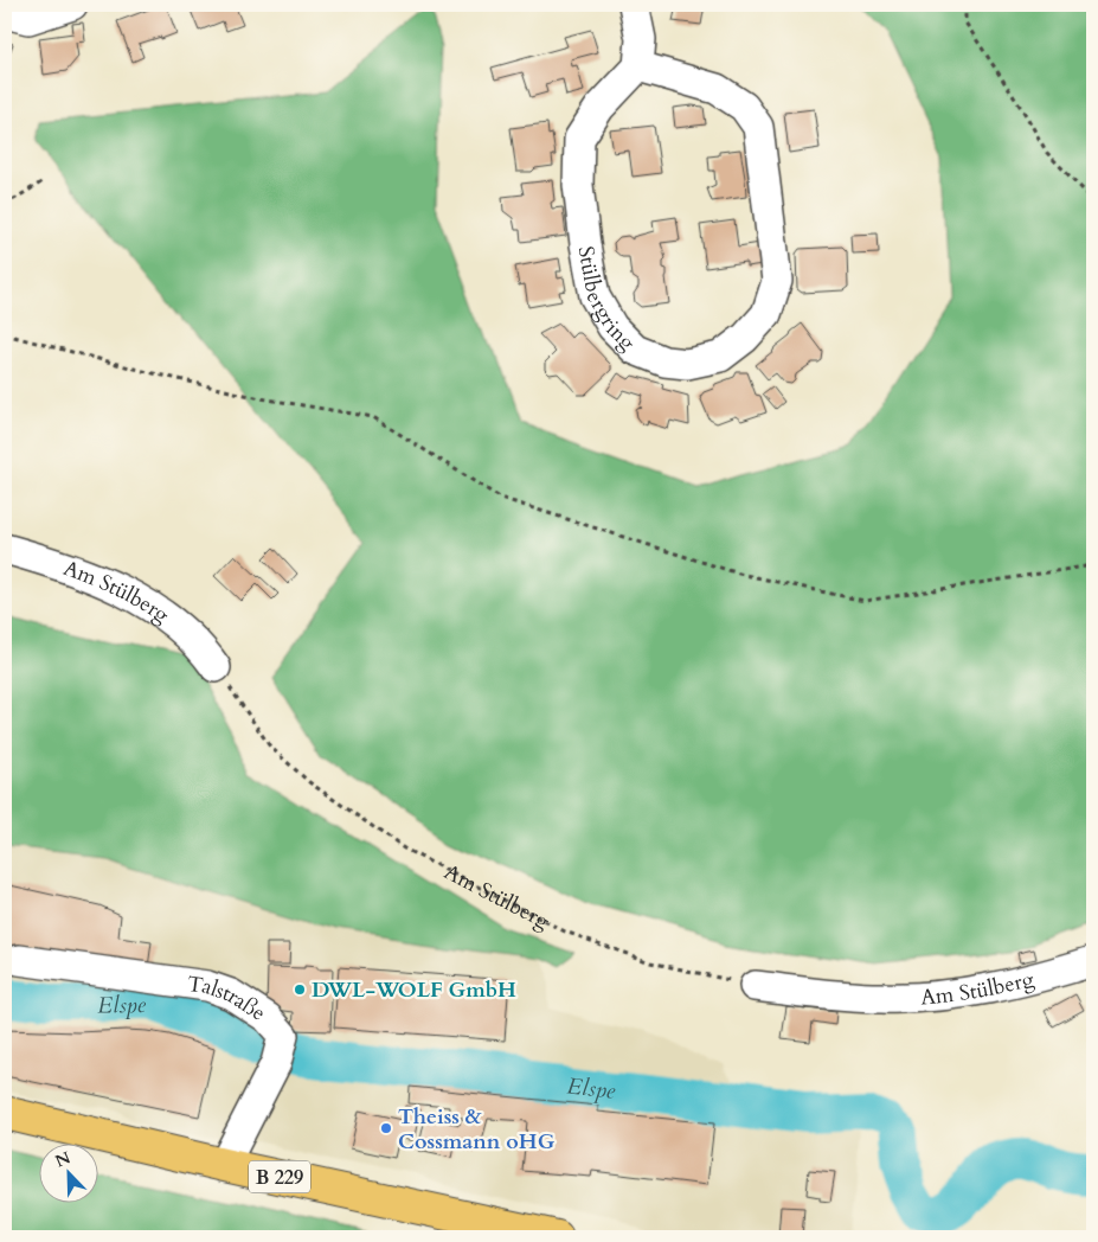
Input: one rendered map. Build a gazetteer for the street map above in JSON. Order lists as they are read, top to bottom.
{
  "streets": {
    "main road": ["B 229"],
    "street": ["Stülbergring", "Am Stülberg", "Talstraße"]
  },
  "crossings": [
    ["Talstraße", "B 229"]
  ],
  "water": ["Elspe"],
  "places": ["DWL-WOLF GmbH", "Theiss & Cossmann oHG"],
  "north": "top left"
}
